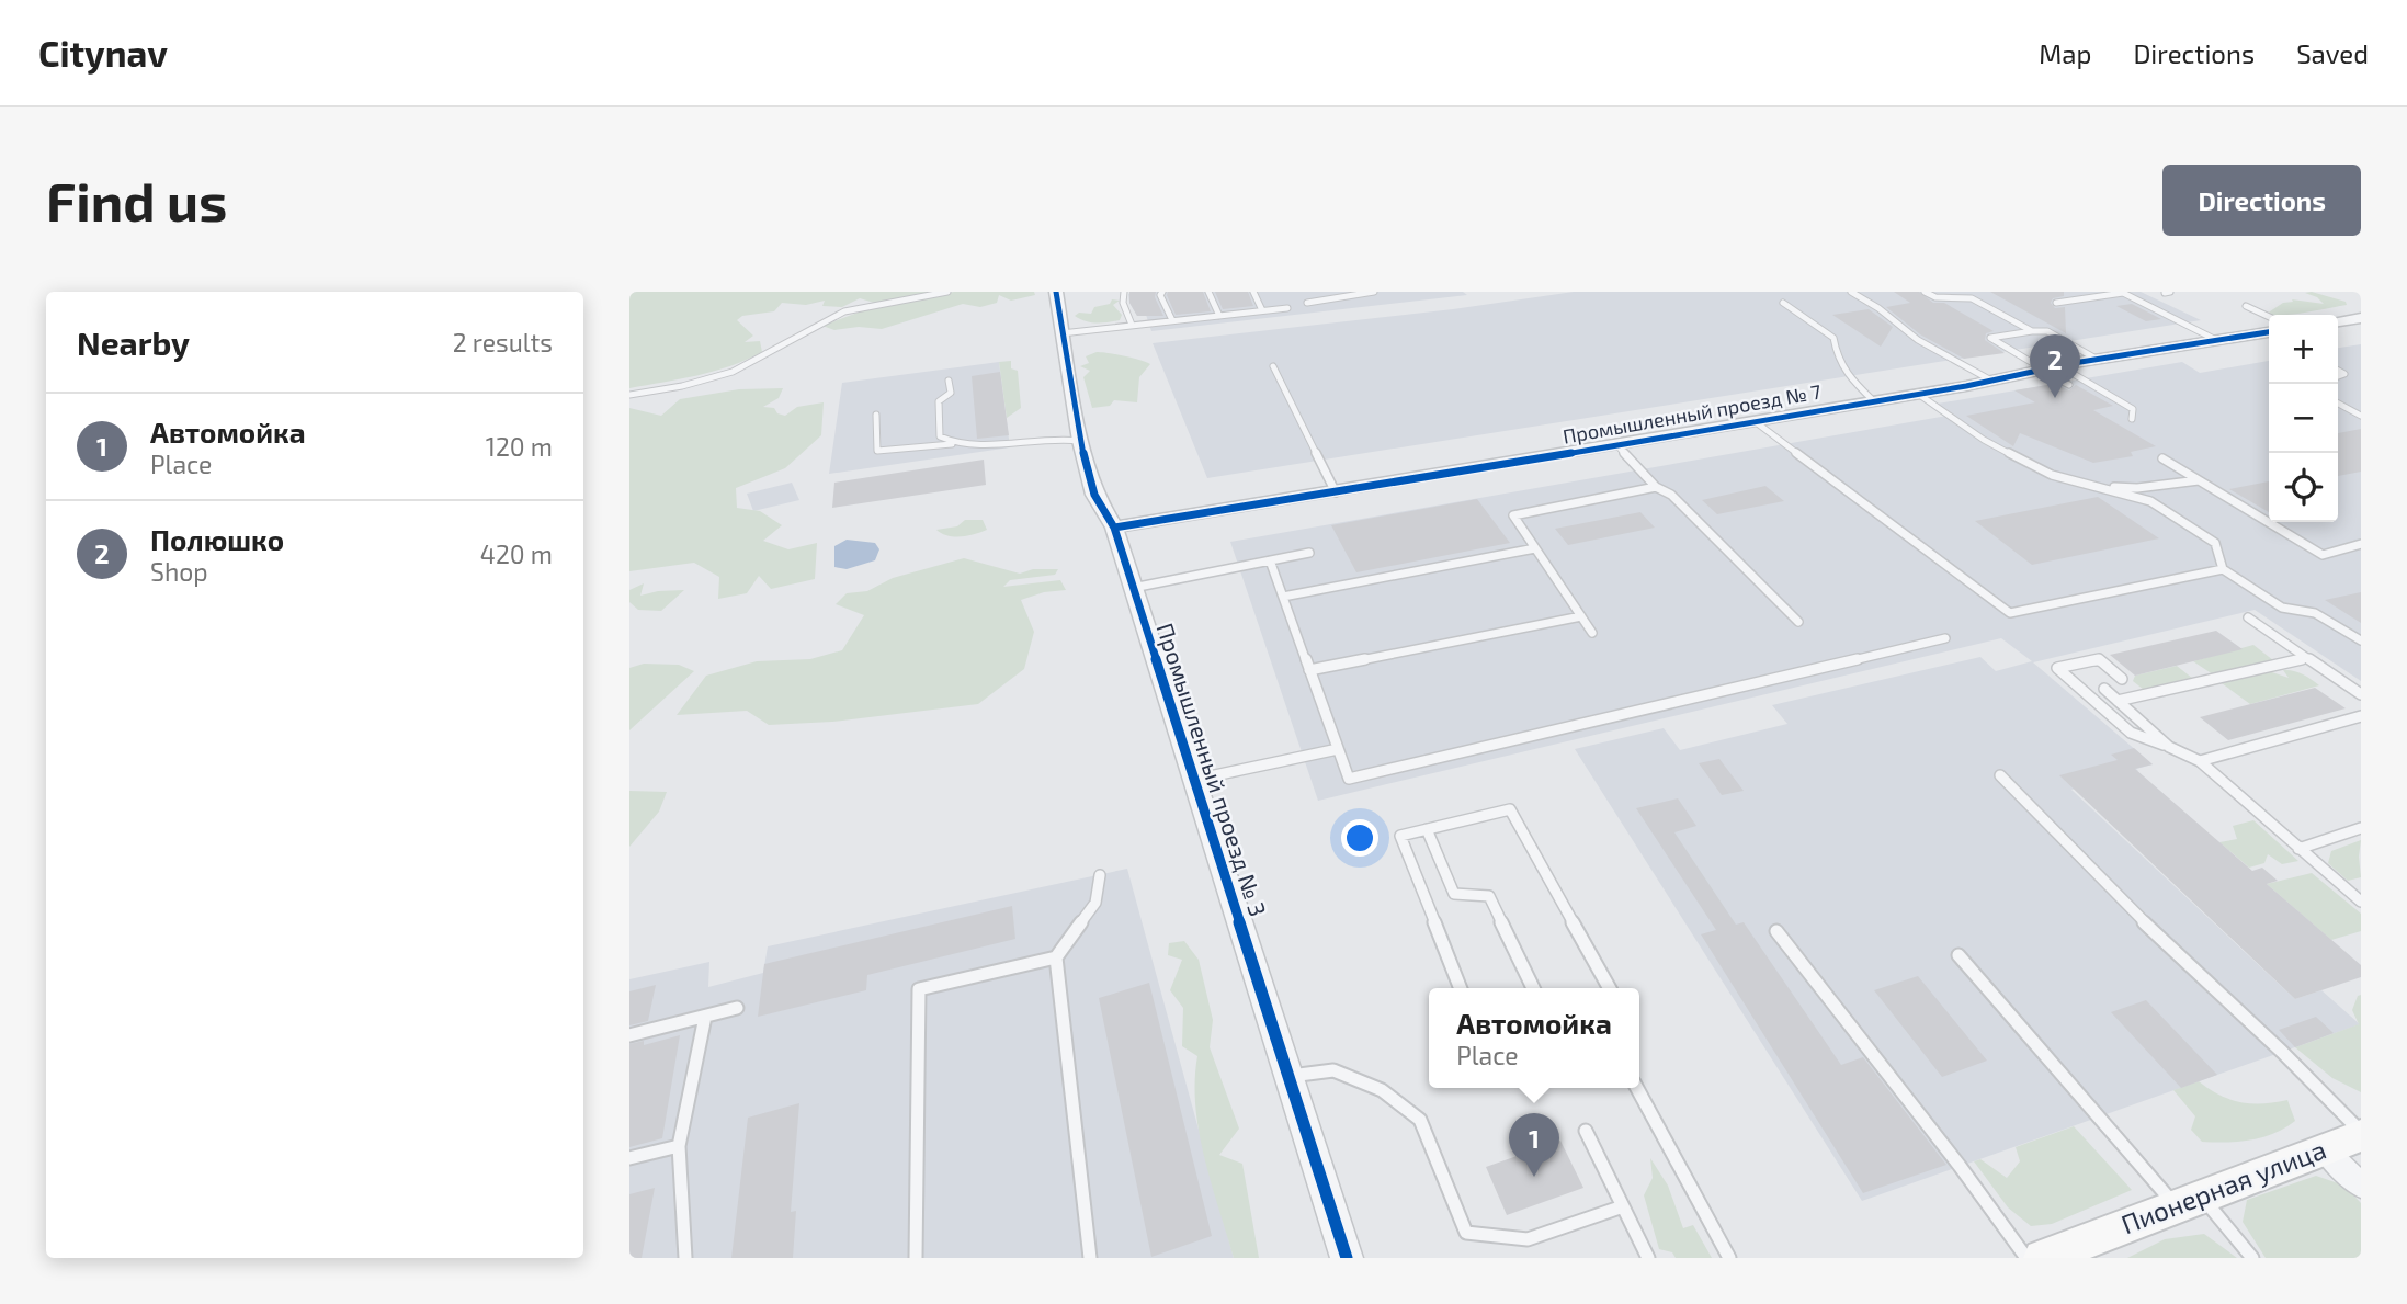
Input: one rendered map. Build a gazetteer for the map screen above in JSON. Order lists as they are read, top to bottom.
{
  "streets": {
    "main road": ["Пионерная улица"],
    "street": ["Промышленный проезд № 7", "Промышленный проезд № 3"]
  },
  "crossings": [
    ["Промышленный проезд № 7", "Промышленный проезд № 3"]
  ],
  "page": {
    "header": "Citynav",
    "nav": ["Map", "Directions", "Saved"],
    "buttons": "Directions",
    "title": "Find us",
    "heading": ["Nearby", "2 results"],
    "map_buttons": ["+", "−"],
    "pins": ["2", "1"],
    "list": [
      {
        "mark": "1",
        "name": "Автомойка",
        "note": "Place",
        "value": "120 m"
      },
      {
        "mark": "2",
        "name": "Полюшко",
        "note": "Shop",
        "value": "420 m"
      }
    ],
    "popup": ["Автомойка", "Place"]
  }
}
